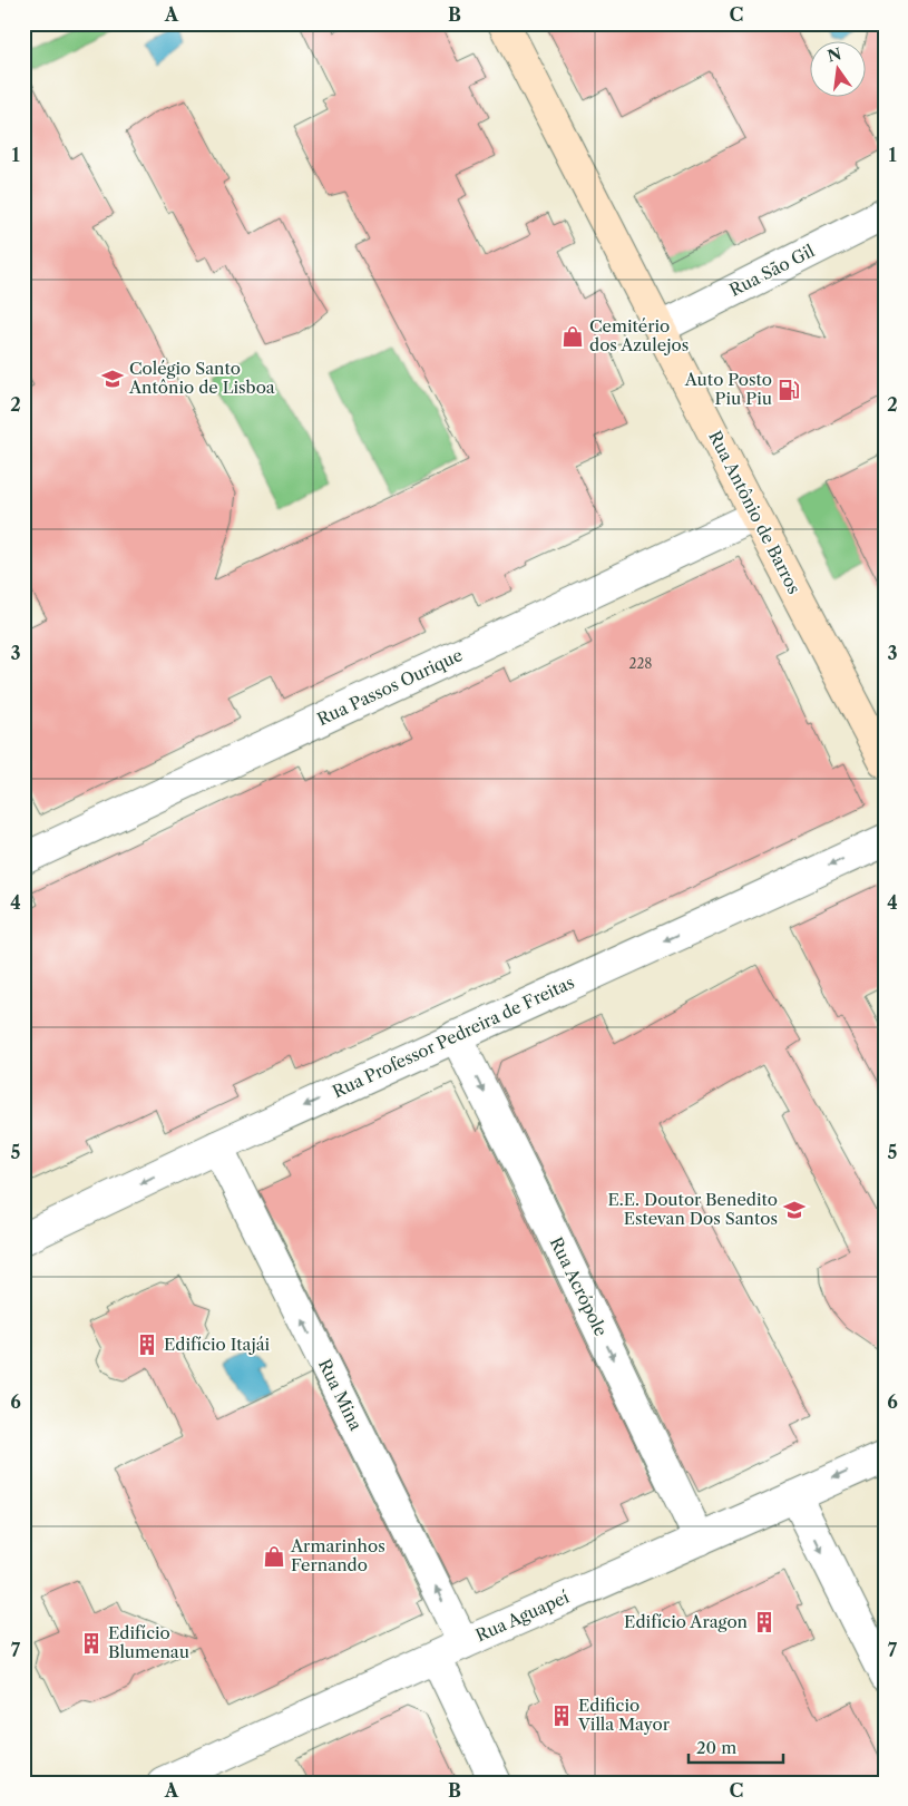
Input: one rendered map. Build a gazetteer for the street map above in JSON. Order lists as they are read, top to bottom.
{
  "streets": {
    "main road": ["Rua Antônio de Barros"],
    "street": [
      "Rua São Gil",
      "Rua Passos Ourique",
      "Rua Professor Pedreira de Freitas",
      "Rua Acrópole",
      "Rua Mina",
      "Rua Aguapeí"
    ]
  },
  "crossings": [
    ["Rua São Gil", "Rua Antônio de Barros"],
    ["Rua Antônio de Barros", "Rua Passos Ourique"],
    ["Rua Professor Pedreira de Freitas", "Rua Acrópole"],
    ["Rua Professor Pedreira de Freitas", "Rua Mina"],
    ["Rua Acrópole", "Rua Aguapeí"],
    ["Rua Mina", "Rua Aguapeí"]
  ],
  "one_way": ["Rua Professor Pedreira de Freitas", "Rua Acrópole", "Rua Mina"],
  "places": {
    "shop": ["Cemitério dos Azulejos", "Armarinhos Fernando"],
    "school or university": ["Colégio Santo Antônio de Lisboa", "E.E. Doutor Benedito Estevan Dos Santos"],
    "fuel station": ["Auto Posto Piu Piu"],
    "building": [
      "Edifício Itajái",
      "Edifício Aragon",
      "Edifício Blumenau",
      "Edificio Villa Mayor"
    ]
  },
  "house_numbers": ["228"],
  "scale_bar": "20 m",
  "north": "top",
  "grid": {
    "columns": ["A", "B", "C"],
    "rows": [
      "1",
      "2",
      "3",
      "4",
      "5",
      "6",
      "7"
    ]
  }
}
